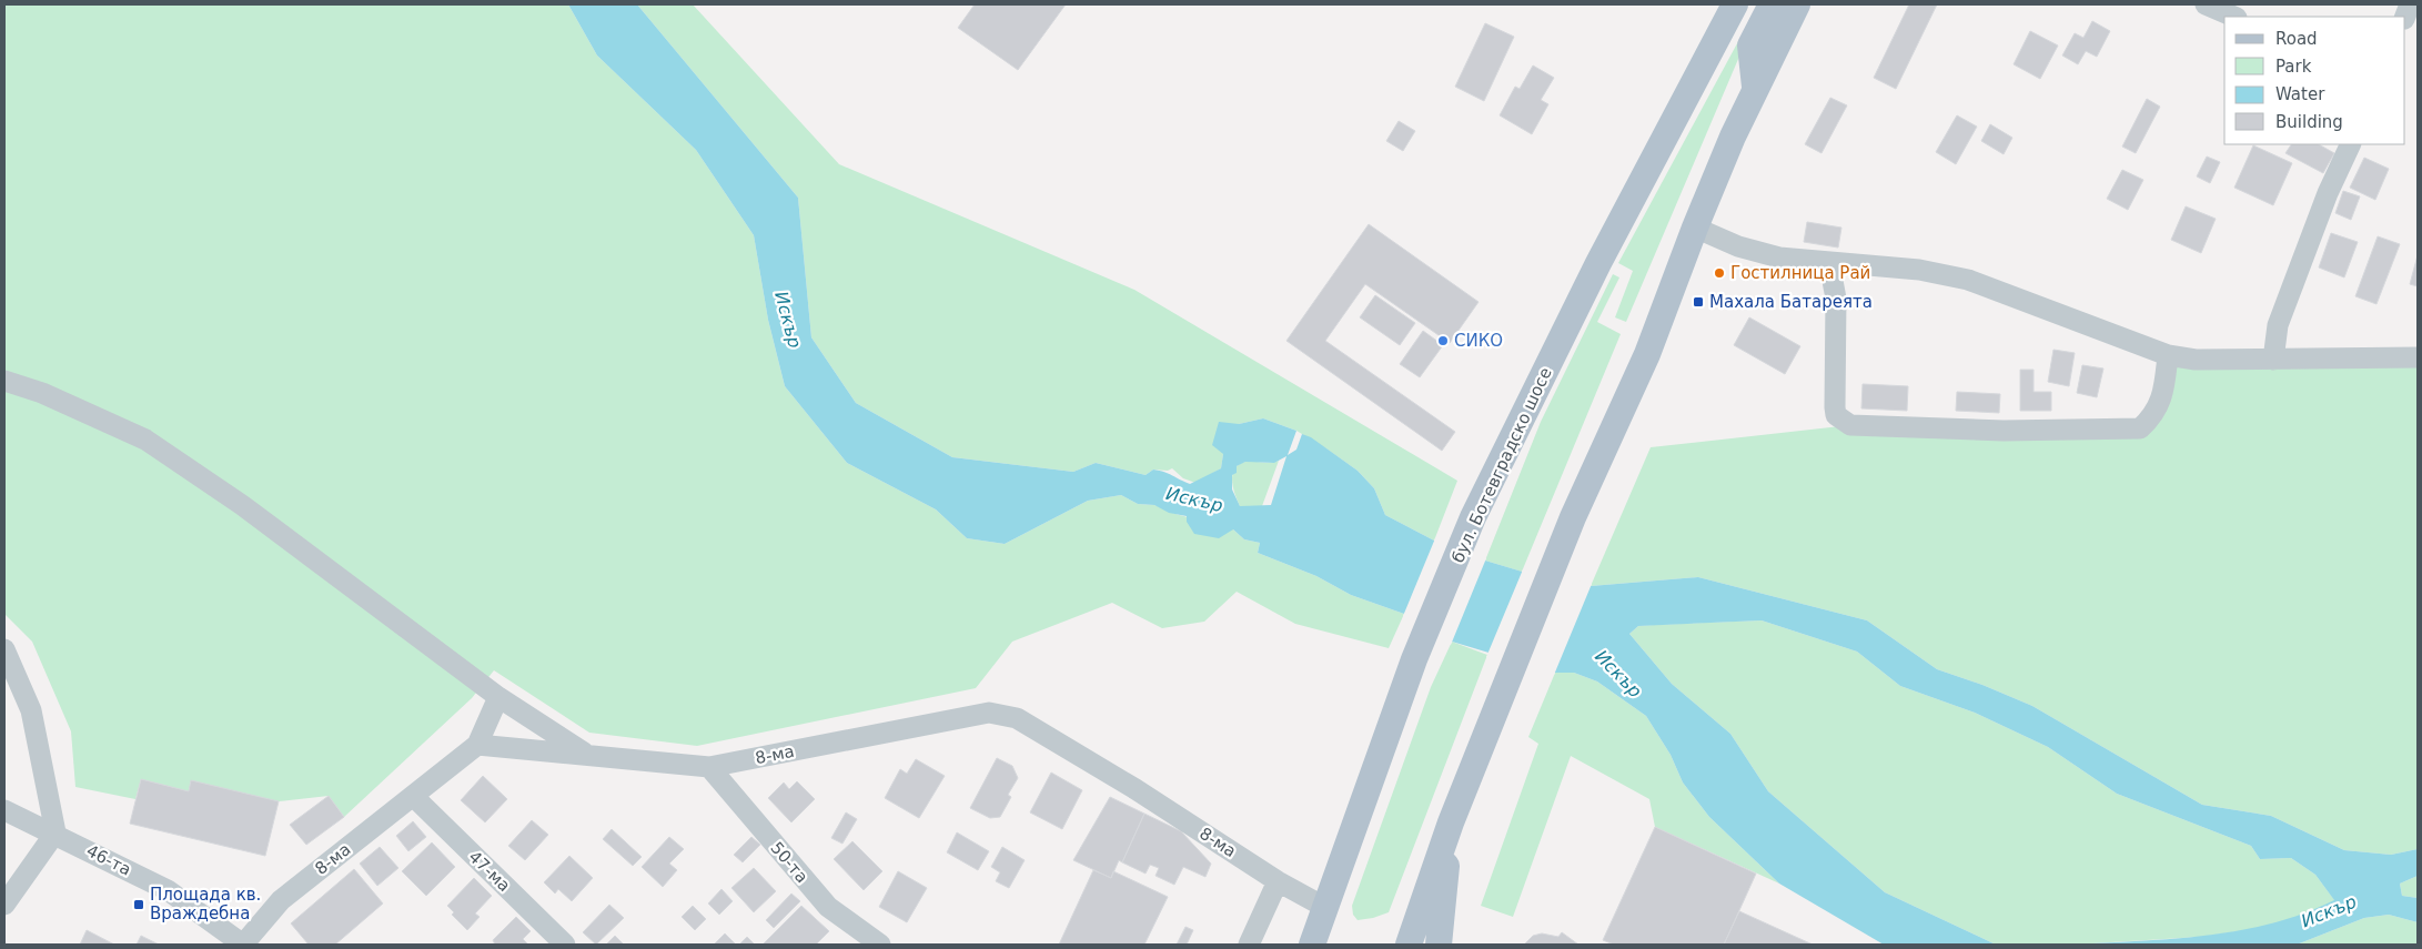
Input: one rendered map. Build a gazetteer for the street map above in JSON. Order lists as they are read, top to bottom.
{
  "streets": {
    "main road": ["бул. Ботевградско шосе"],
    "street": [
      "8-ма",
      "46-та",
      "50-та",
      "47-ма"
    ]
  },
  "crossings": [
    ["бул. Ботевградско шосе", "8-ма"],
    ["8-ма", "46-та"],
    ["8-ма", "50-та"],
    ["8-ма", "47-ма"]
  ],
  "water": ["Искър"],
  "places": {
    "other": ["Гостилница Рай", "СИКО"],
    "transit": ["Махала Батареята", "Площада кв. Враждебна"]
  },
  "legend": [
    "Road",
    "Park",
    "Water",
    "Building"
  ]
}
